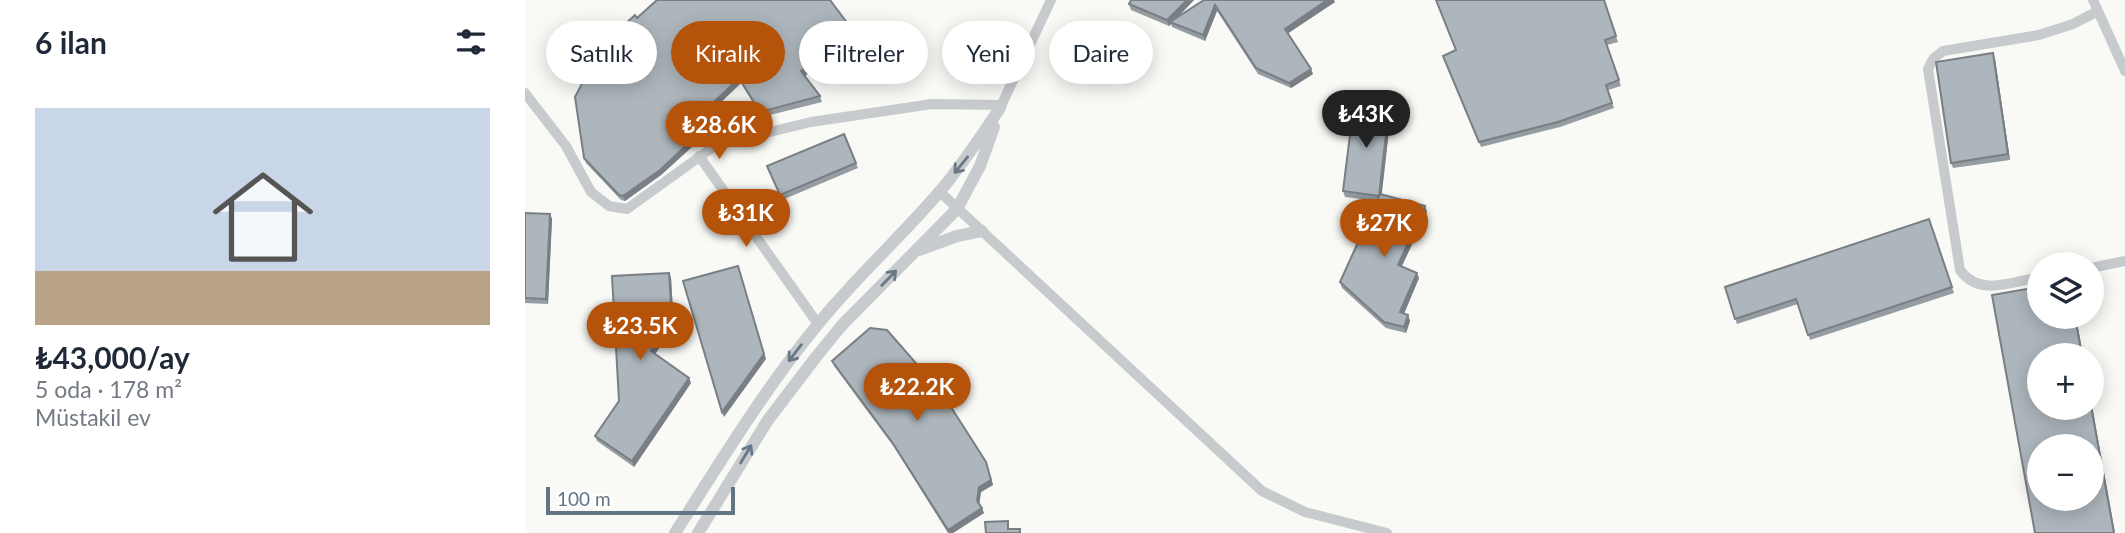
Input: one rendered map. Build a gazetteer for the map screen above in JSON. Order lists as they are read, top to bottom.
{
  "scale_bar": "100 m",
  "page": {
    "heading": "6 ilan",
    "chip": [
      "Satılık",
      "Kiralık",
      "Filtreler",
      "Yeni",
      "Daire"
    ],
    "list": [
      {
        "name": "₺43,000/ay",
        "note": "5 oda · 178 m² · Müstakil ev"
      }
    ],
    "price": [
      "₺43K",
      "₺28.6K",
      "₺31K",
      "₺27K",
      "₺23.5K",
      "₺22.2K"
    ],
    "map_buttons": ["+", "−"],
    "scale": "100 m"
  }
}
